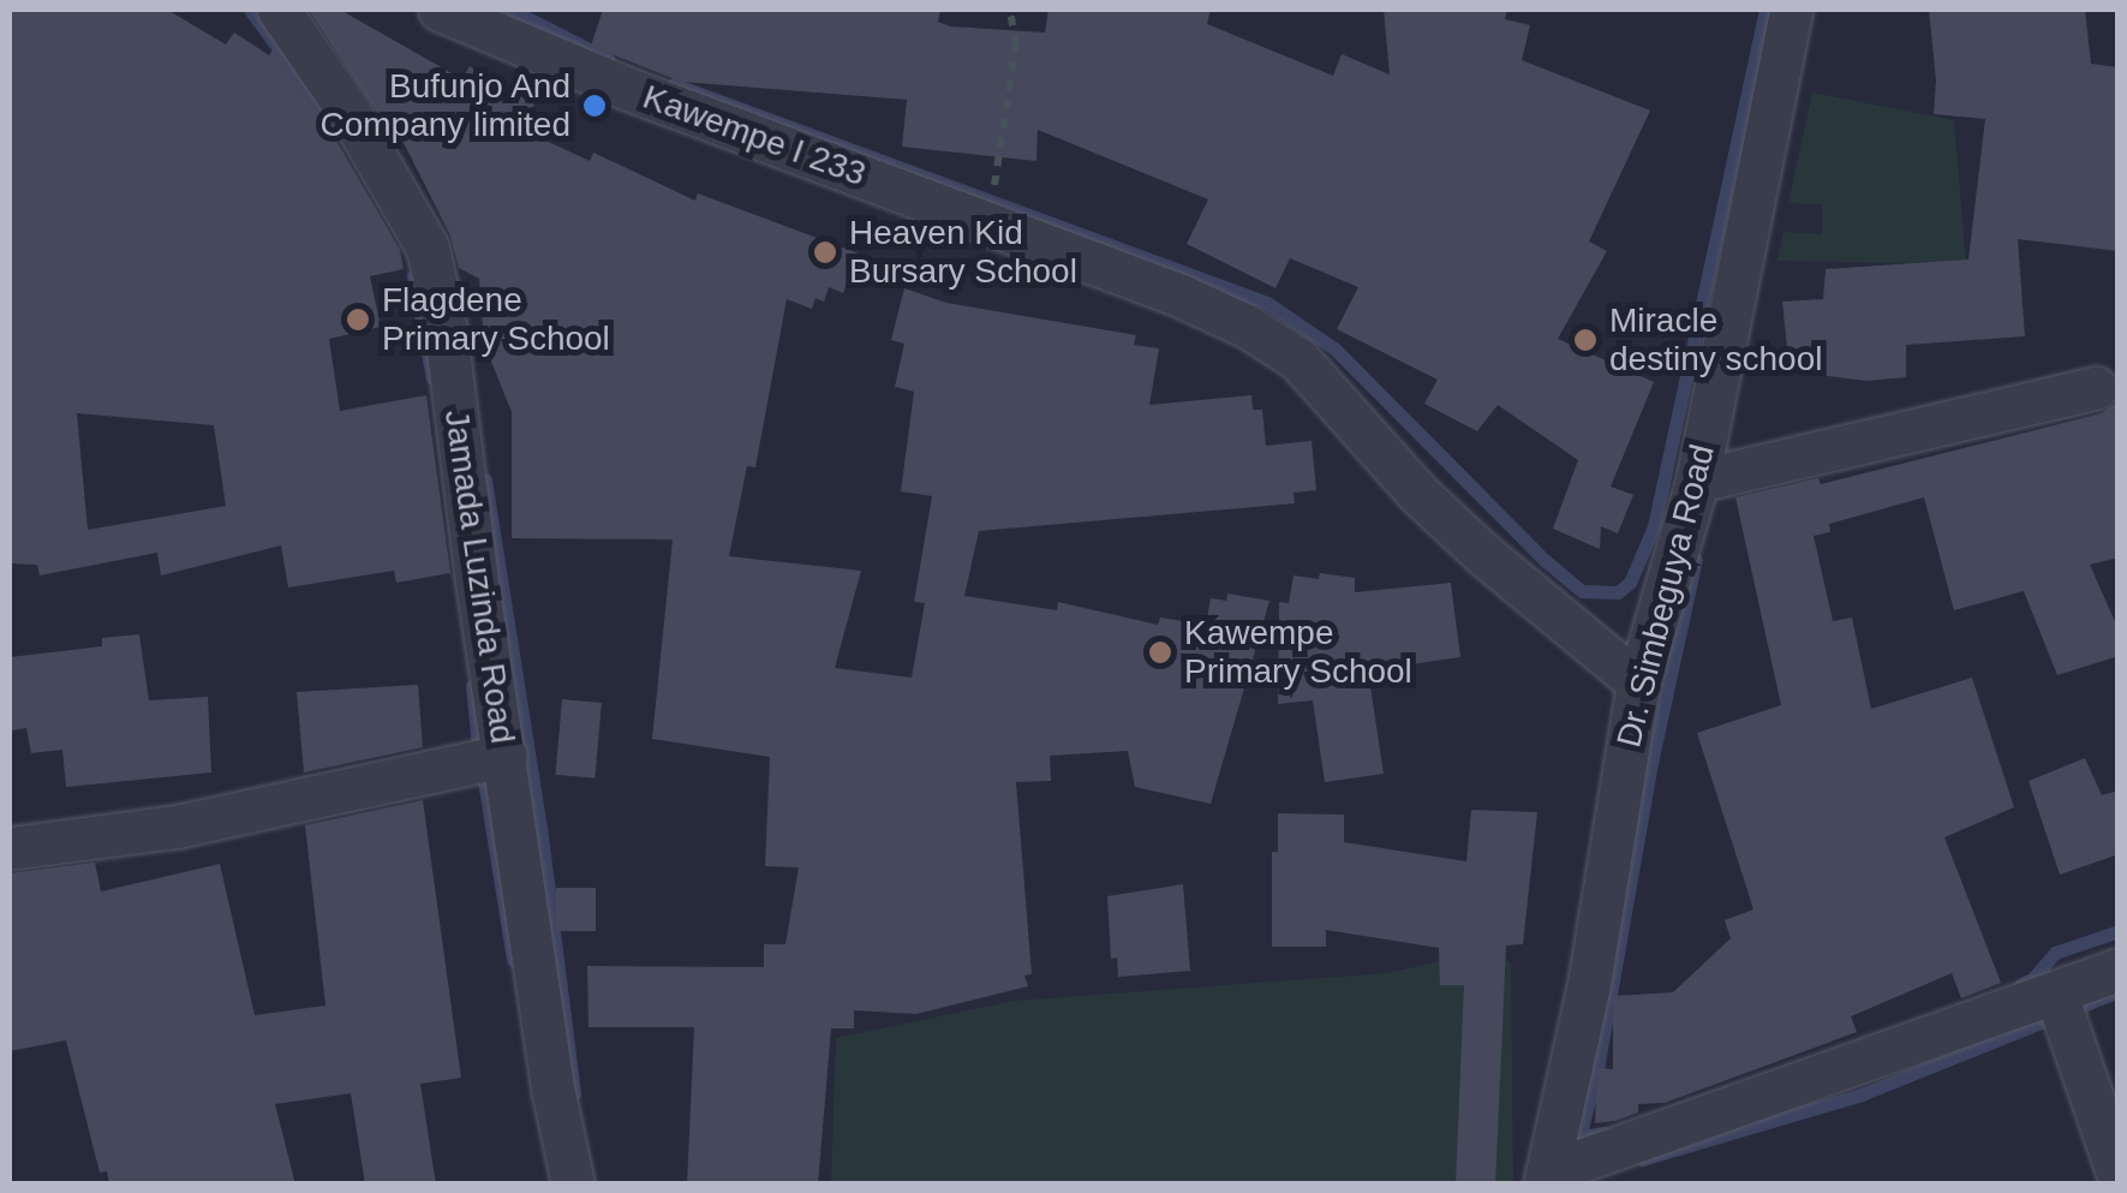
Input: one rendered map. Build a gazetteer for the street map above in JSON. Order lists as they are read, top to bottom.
{
  "streets": {
    "street": ["Kawempe I 233", "Jamada Luzinda Road", "Dr. Simbeguya Road"]
  },
  "crossings": [
    ["Kawempe I 233", "Dr. Simbeguya Road"]
  ],
  "places": [
    "Bufunjo And Company limited",
    "Heaven Kid Bursary School",
    "Flagdene Primary School",
    "Miracle destiny school",
    "Kawempe Primary School"
  ]
}
